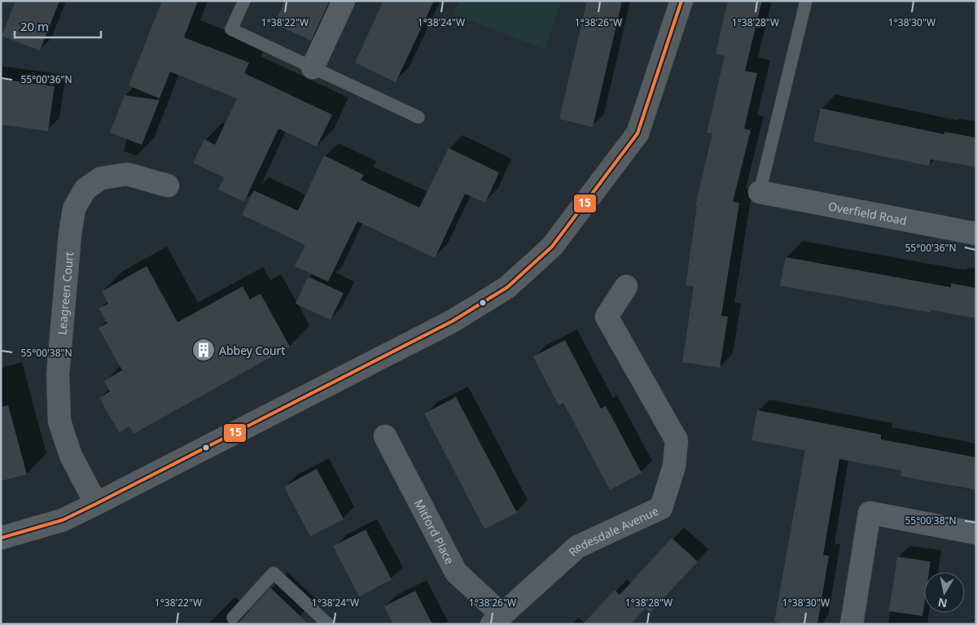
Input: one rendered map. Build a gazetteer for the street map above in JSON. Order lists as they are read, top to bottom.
{
  "streets": {
    "street": [
      "Overfield Road",
      "Leagreen Court",
      "Mitford Place",
      "Redesdale Avenue"
    ]
  },
  "crossings": [
    ["Mitford Place", "Redesdale Avenue"]
  ],
  "places": {
    "building": ["Abbey Court"]
  },
  "lines": ["transit line 15"],
  "scale_bar": "20 m",
  "north": "bottom",
  "coordinates": [
    "1°38'22\"W",
    "1°38'24\"W",
    "1°38'26\"W",
    "1°38'28\"W",
    "1°38'30\"W",
    "55°00'36\"N",
    "55°00'38\"N"
  ]
}
